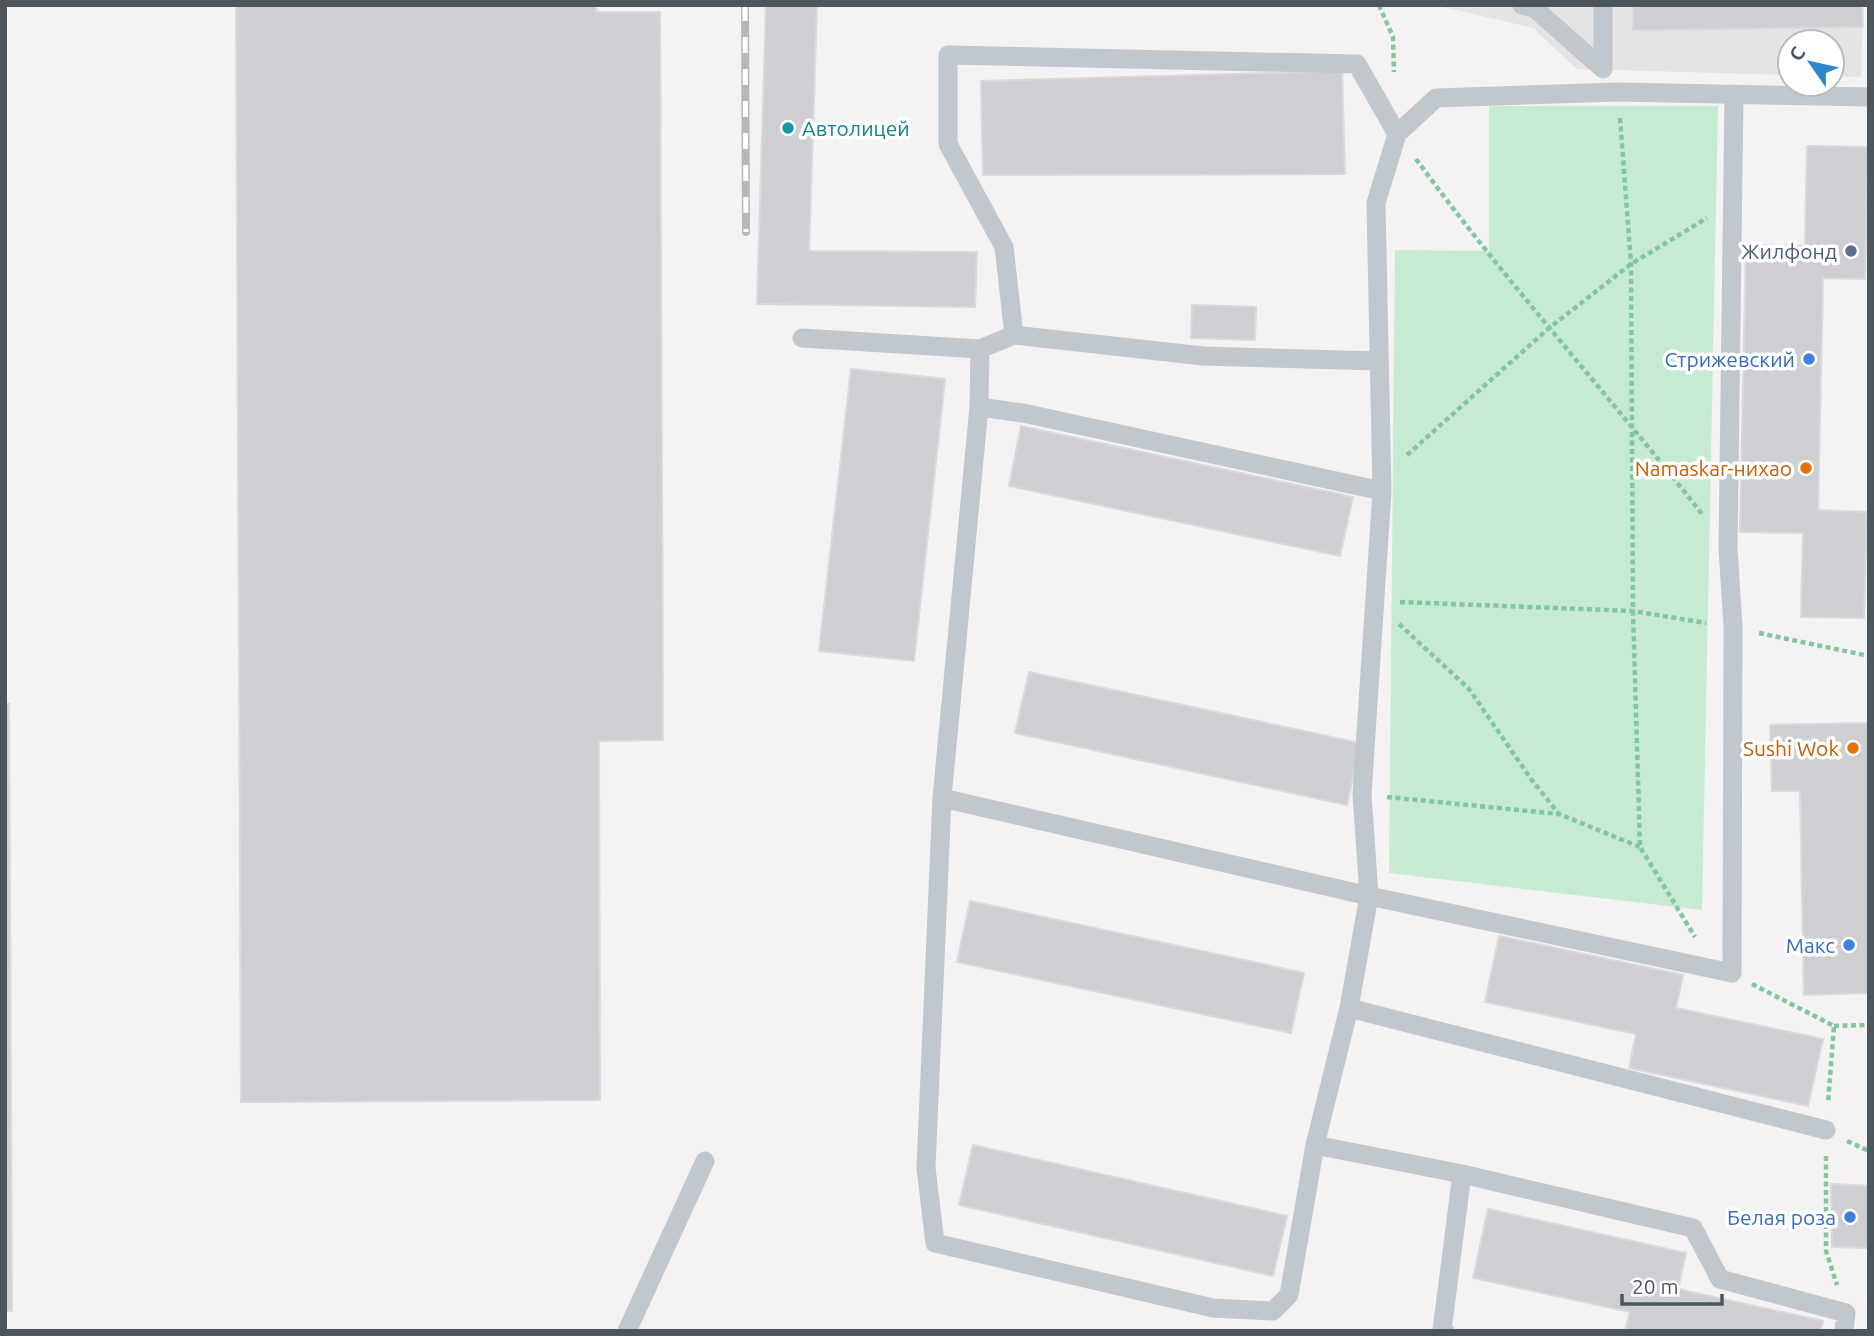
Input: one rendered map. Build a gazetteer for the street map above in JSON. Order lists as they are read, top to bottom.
{
  "places": [
    "Автолицей",
    "Жилфонд",
    "Стрижевский",
    "Namaskar-нихао",
    "Sushi Wok",
    "Макс",
    "Белая роза"
  ],
  "scale_bar": "20 m",
  "north": "top left"
}
